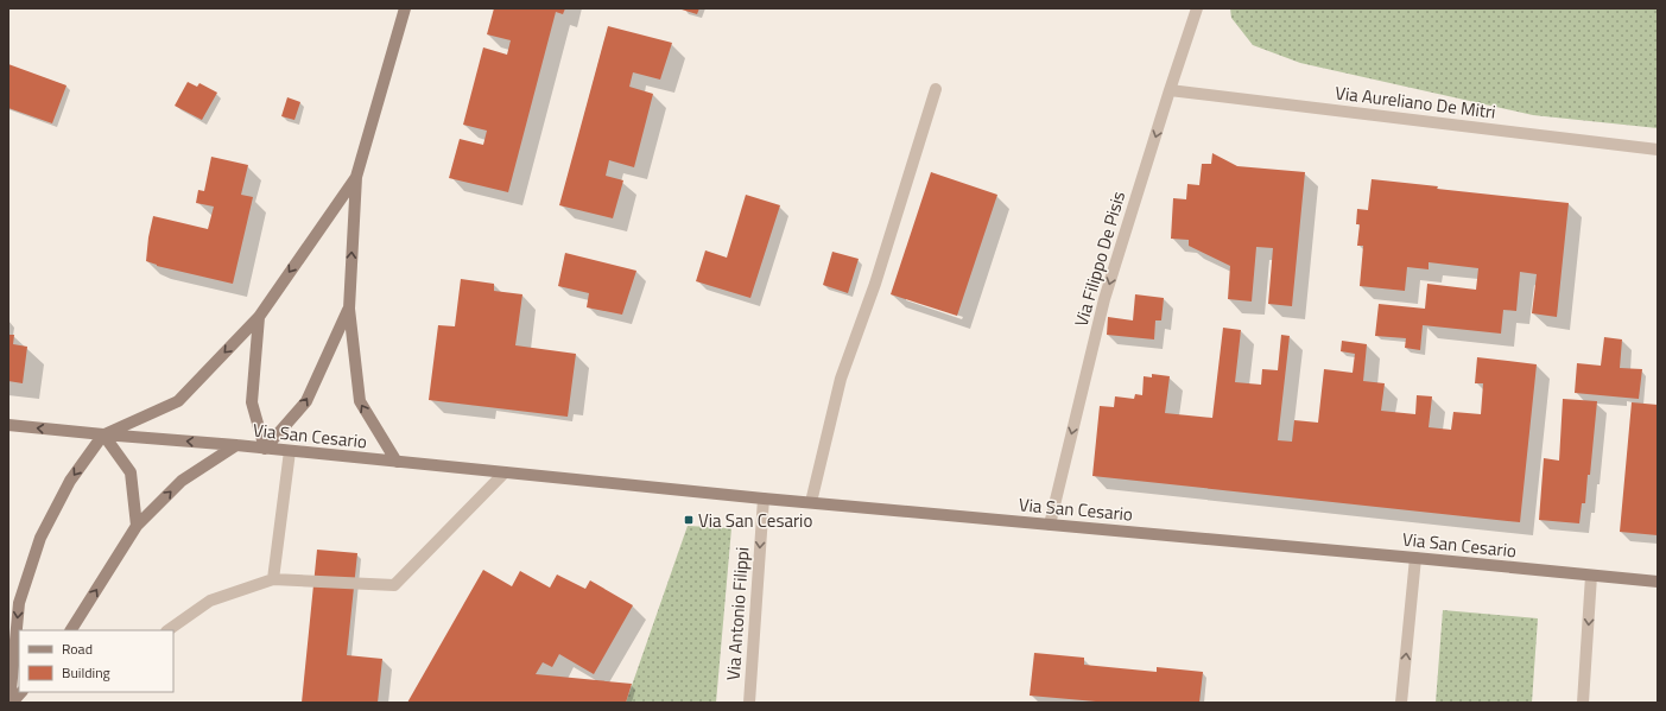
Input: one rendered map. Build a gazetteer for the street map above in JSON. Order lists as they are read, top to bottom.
{
  "streets": {
    "main road": ["Via San Cesario"],
    "street": ["Via Aureliano De Mitri", "Via Filippo De Pisis", "Via Antonio Filippi"]
  },
  "crossings": [
    ["Via Aureliano De Mitri", "Via Filippo De Pisis"],
    ["Via Filippo De Pisis", "Via San Cesario"],
    ["Via San Cesario", "Via Antonio Filippi"]
  ],
  "one_way": ["Via Filippo De Pisis", "Via Antonio Filippi"],
  "places": {
    "transit": ["Via San Cesario"]
  },
  "legend": ["Road", "Building"]
}
